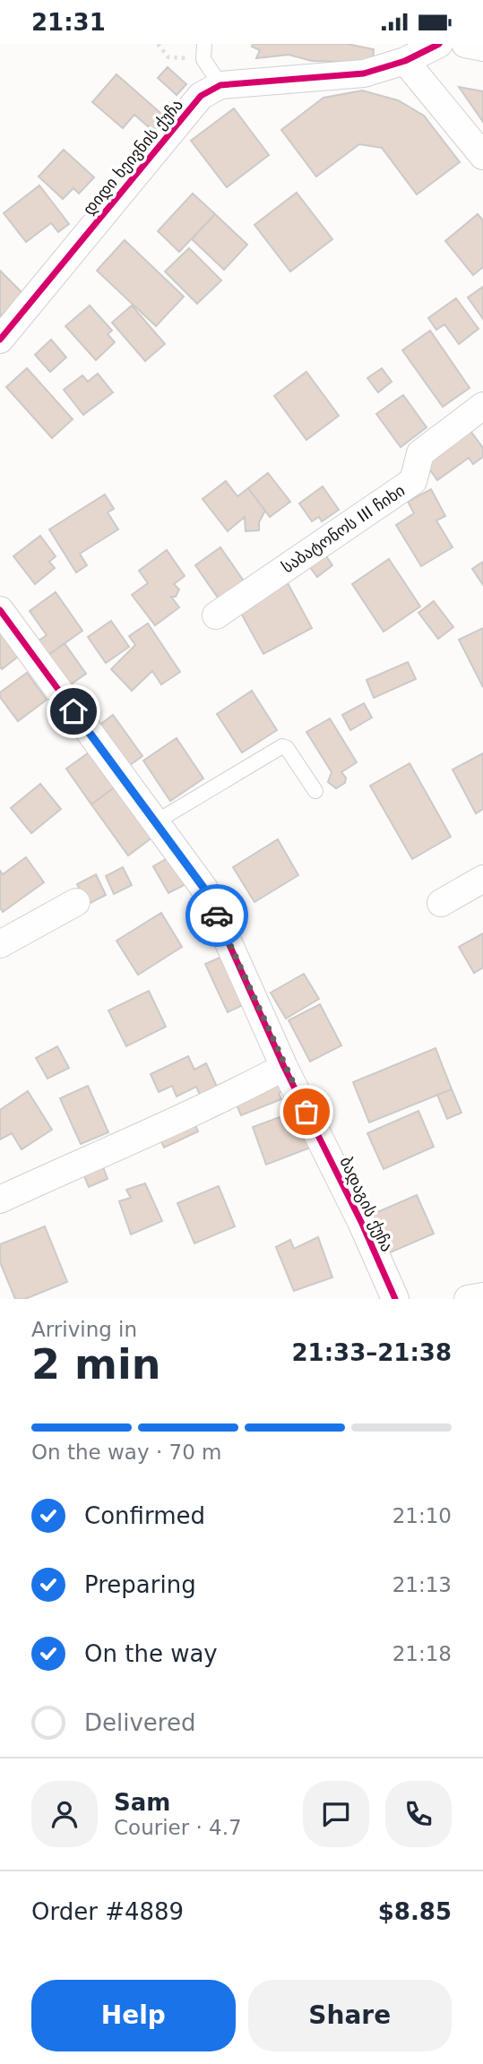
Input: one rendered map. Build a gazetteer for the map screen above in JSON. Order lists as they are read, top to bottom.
{
  "streets": {
    "street": ["დიდი ხეივნის ქუჩა", "საბატონოს III ჩიხი", "ბადაგის ქუჩა"]
  },
  "page": {
    "status": "21:31",
    "heading": ["2 min", "Arriving in", "21:33–21:38"],
    "panel": [
      "Sam",
      "Courier · 4.7",
      "Order #4889",
      "$8.85"
    ],
    "bar": "On the way · 70 m",
    "list": [
      ["Confirmed", "21:10"],
      ["Preparing", "21:13"],
      ["On the way", "21:18"],
      "Delivered"
    ],
    "buttons": ["Help", "Share"]
  }
}
